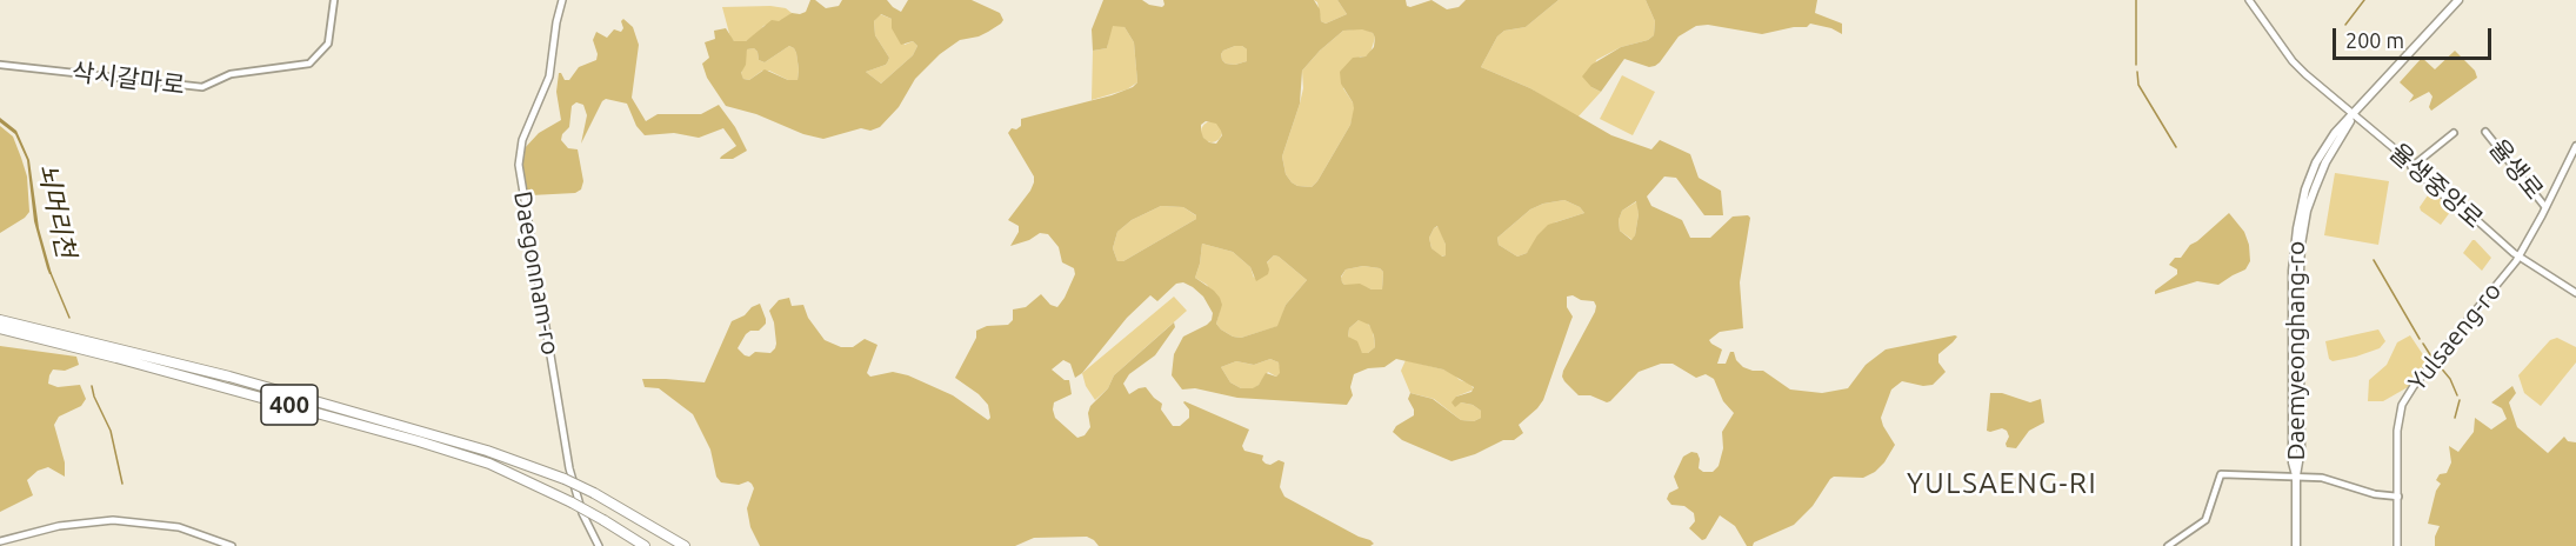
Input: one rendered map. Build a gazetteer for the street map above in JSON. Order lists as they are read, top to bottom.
{
  "streets": {
    "highway": ["400"],
    "main road": ["Daemyeonghang-ro"],
    "street": [
      "삭시갈마로",
      "율생로",
      "율생중앙로",
      "Daegonnam-ro",
      "Yulsaeng-ro"
    ]
  },
  "crossings": [
    ["율생로", "Yulsaeng-ro"],
    ["율생중앙로", "Yulsaeng-ro"],
    ["율생중앙로", "Daemyeonghang-ro"]
  ],
  "districts": ["YULSAENG-RI"],
  "water": ["뇌머리천"],
  "scale_bar": "200 m"
}
